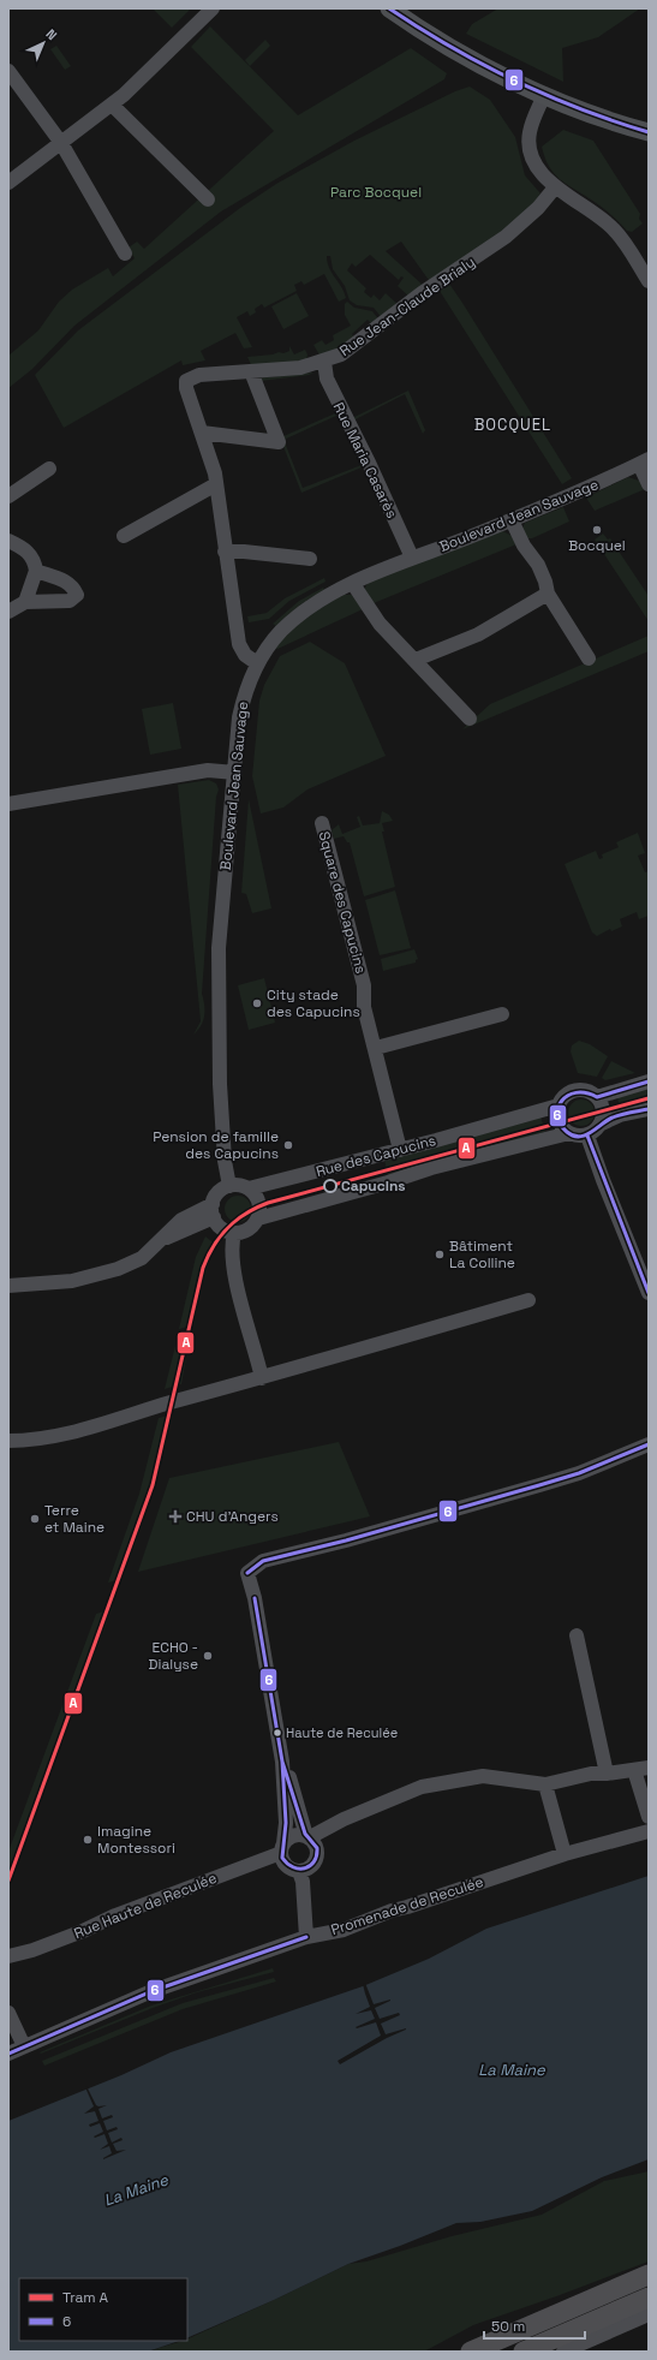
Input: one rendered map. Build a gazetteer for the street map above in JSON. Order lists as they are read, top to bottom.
{
  "streets": {
    "street": [
      "Rue Jean-Claude Brialy",
      "Rue Maria Casarès",
      "Boulevard Jean Sauvage",
      "Square des Capucins",
      "Rue des Capucins",
      "Rue Haute de Reculée",
      "Promenade de Reculée"
    ]
  },
  "crossings": [
    ["Rue Jean-Claude Brialy", "Rue Maria Casarès"],
    ["Rue Jean-Claude Brialy", "Boulevard Jean Sauvage"],
    ["Rue Maria Casarès", "Boulevard Jean Sauvage"],
    ["Boulevard Jean Sauvage", "Rue des Capucins"],
    ["Square des Capucins", "Rue des Capucins"]
  ],
  "districts": ["BOCQUEL"],
  "water": ["La Maine"],
  "parks": ["Parc Bocquel"],
  "places": {
    "other": [
      "Bocquel",
      "City stade des Capucins",
      "Pension de famille des Capucins",
      "Capucins",
      "Bâtiment La Colline",
      "Terre et Maine",
      "ECHO - Dialyse",
      "Haute de Reculée",
      "Imagine Montessori"
    ],
    "health": ["CHU d'Angers"]
  },
  "lines": ["transit line 6", "tram line A"],
  "legend": ["Tram A", "6"],
  "scale_bar": "50 m",
  "north": "top right"
}
